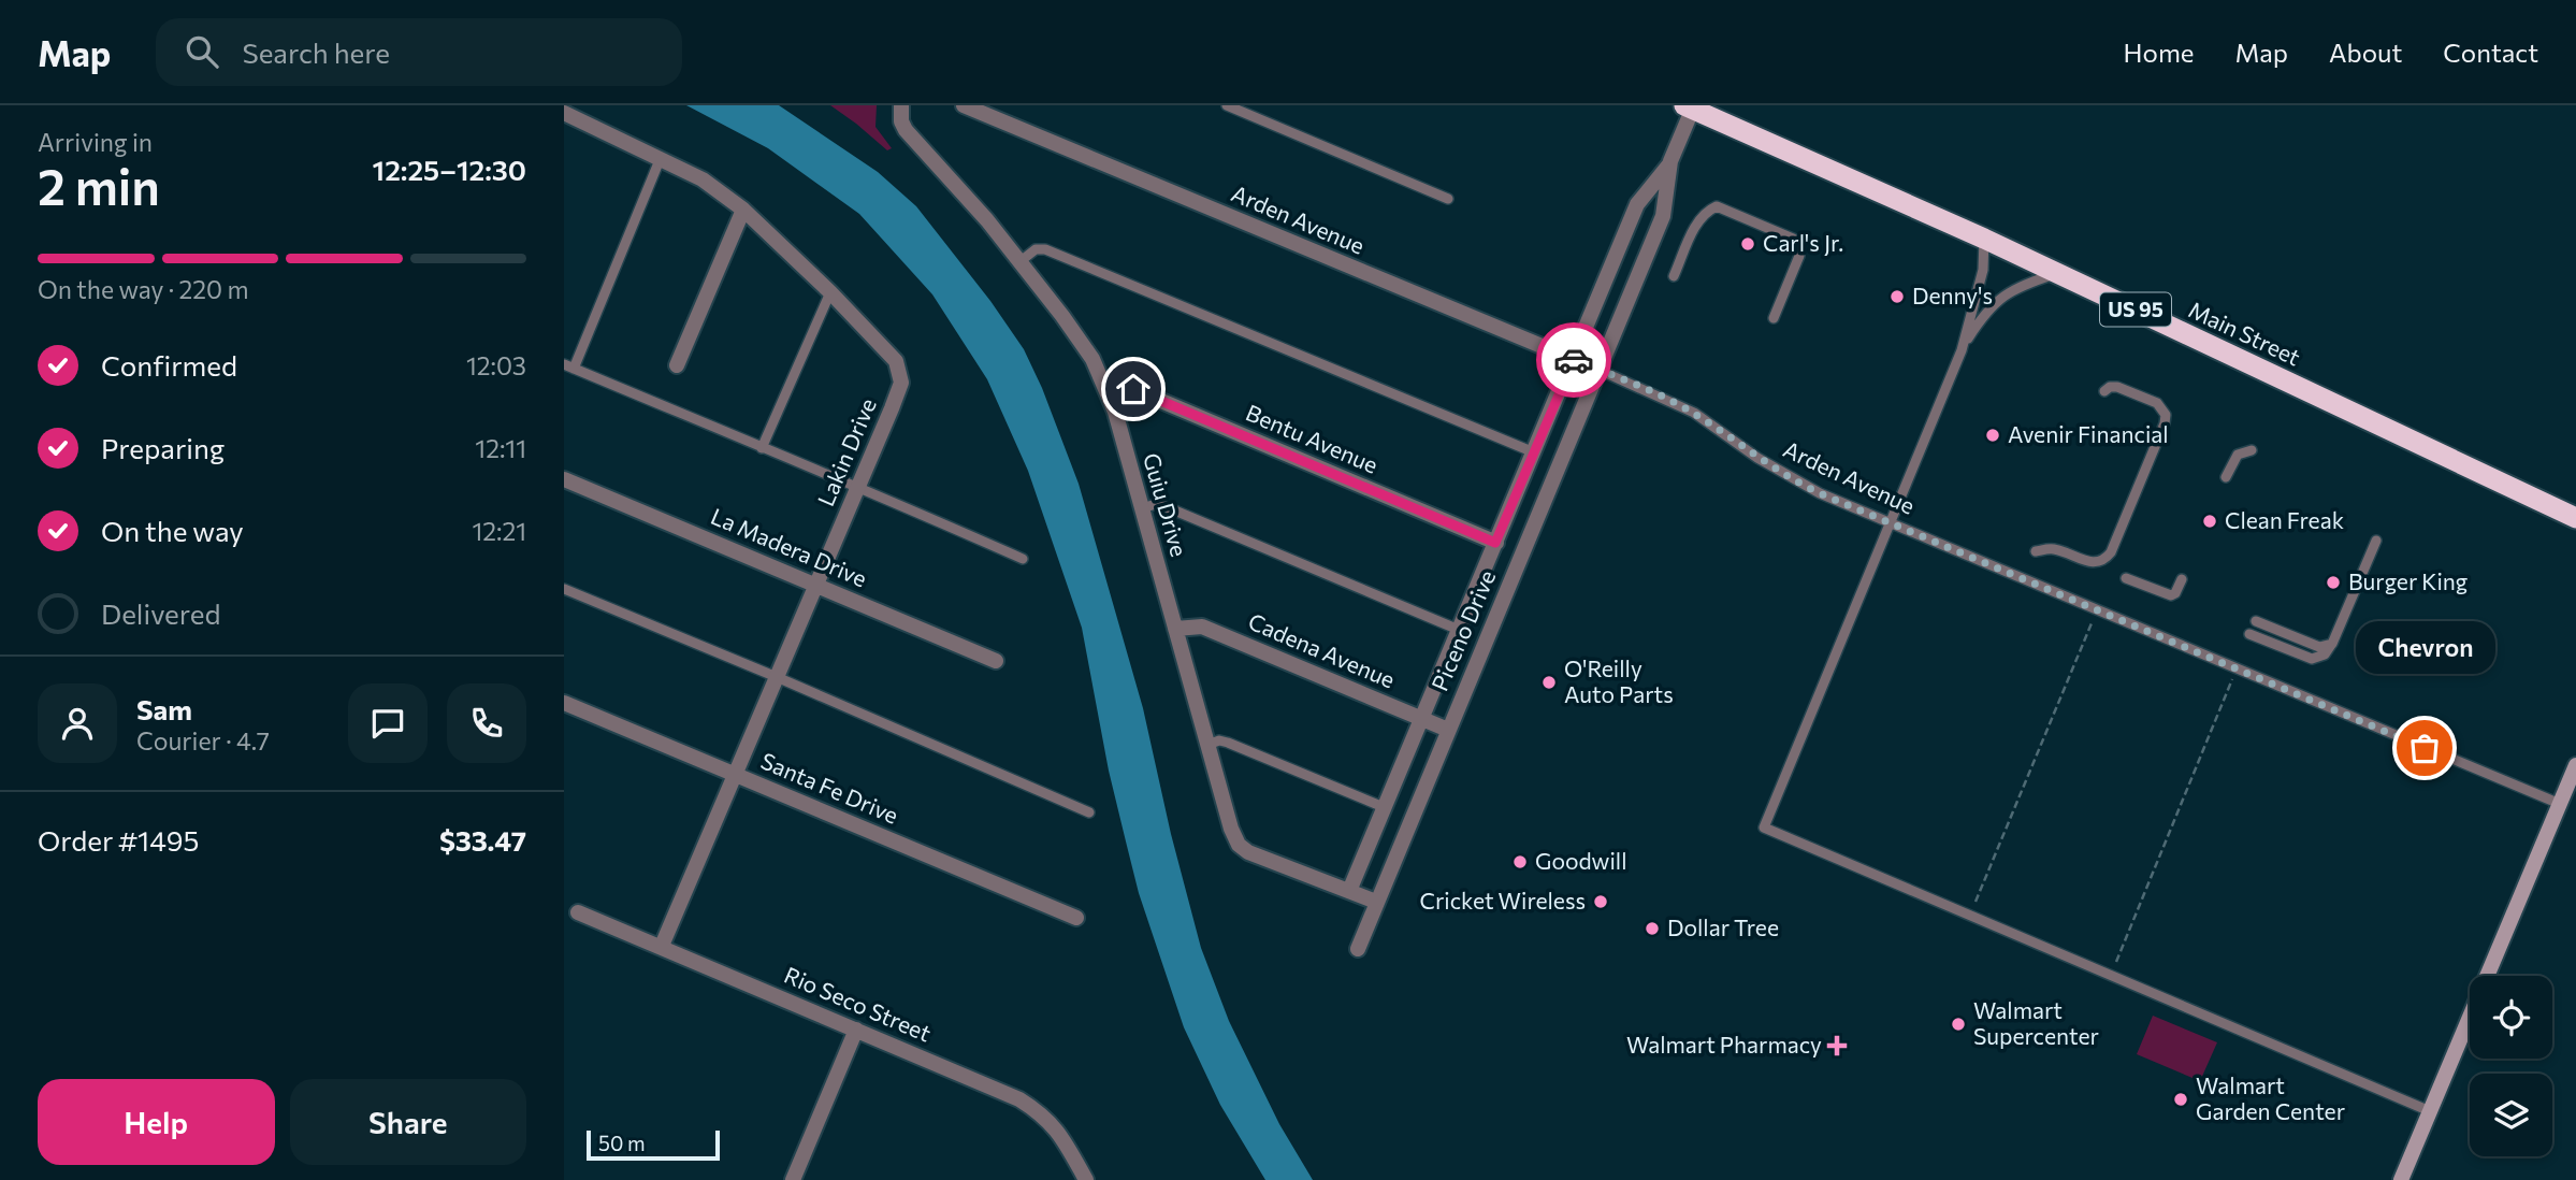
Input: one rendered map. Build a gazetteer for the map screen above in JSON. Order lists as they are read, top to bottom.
{
  "streets": {
    "highway": ["US 95", "Main Street"],
    "street": [
      "Arden Avenue",
      "Bentu Avenue",
      "Lakin Drive",
      "Guiu Drive",
      "La Madera Drive",
      "Piceno Drive",
      "Cadena Avenue",
      "Santa Fe Drive",
      "Rio Seco Street"
    ]
  },
  "crossings": [
    ["Arden Avenue", "Piceno Drive"],
    ["Main Street", "Piceno Drive"],
    ["Bentu Avenue", "Guiu Drive"],
    ["Bentu Avenue", "Piceno Drive"],
    ["Lakin Drive", "La Madera Drive"],
    ["Lakin Drive", "Santa Fe Drive"],
    ["Lakin Drive", "Rio Seco Street"],
    ["Guiu Drive", "Piceno Drive"],
    ["Guiu Drive", "Cadena Avenue"],
    ["Piceno Drive", "Cadena Avenue"]
  ],
  "places": {
    "other": [
      "Carl's Jr.",
      "Denny's",
      "Avenir Financial",
      "Clean Freak",
      "Burger King",
      "O'Reilly Auto Parts",
      "Chevron",
      "Goodwill",
      "Cricket Wireless",
      "Dollar Tree",
      "Walmart Supercenter",
      "Walmart Garden Center"
    ],
    "health": ["Walmart Pharmacy"]
  },
  "scale_bar": "50 m",
  "page": {
    "header": "Map",
    "search": "Search here",
    "nav": [
      "Home",
      "Map",
      "About",
      "Contact"
    ],
    "heading": ["2 min", "Arriving in", "12:25–12:30"],
    "panel": [
      "Sam",
      "Courier · 4.7",
      "Order #1495",
      "$33.47"
    ],
    "bar": "On the way · 220 m",
    "list": [
      ["Confirmed", "12:03"],
      ["Preparing", "12:11"],
      ["On the way", "12:21"],
      "Delivered"
    ],
    "bubble": "Chevron",
    "buttons": ["Help", "Share"],
    "scale": "50 m"
  }
}
